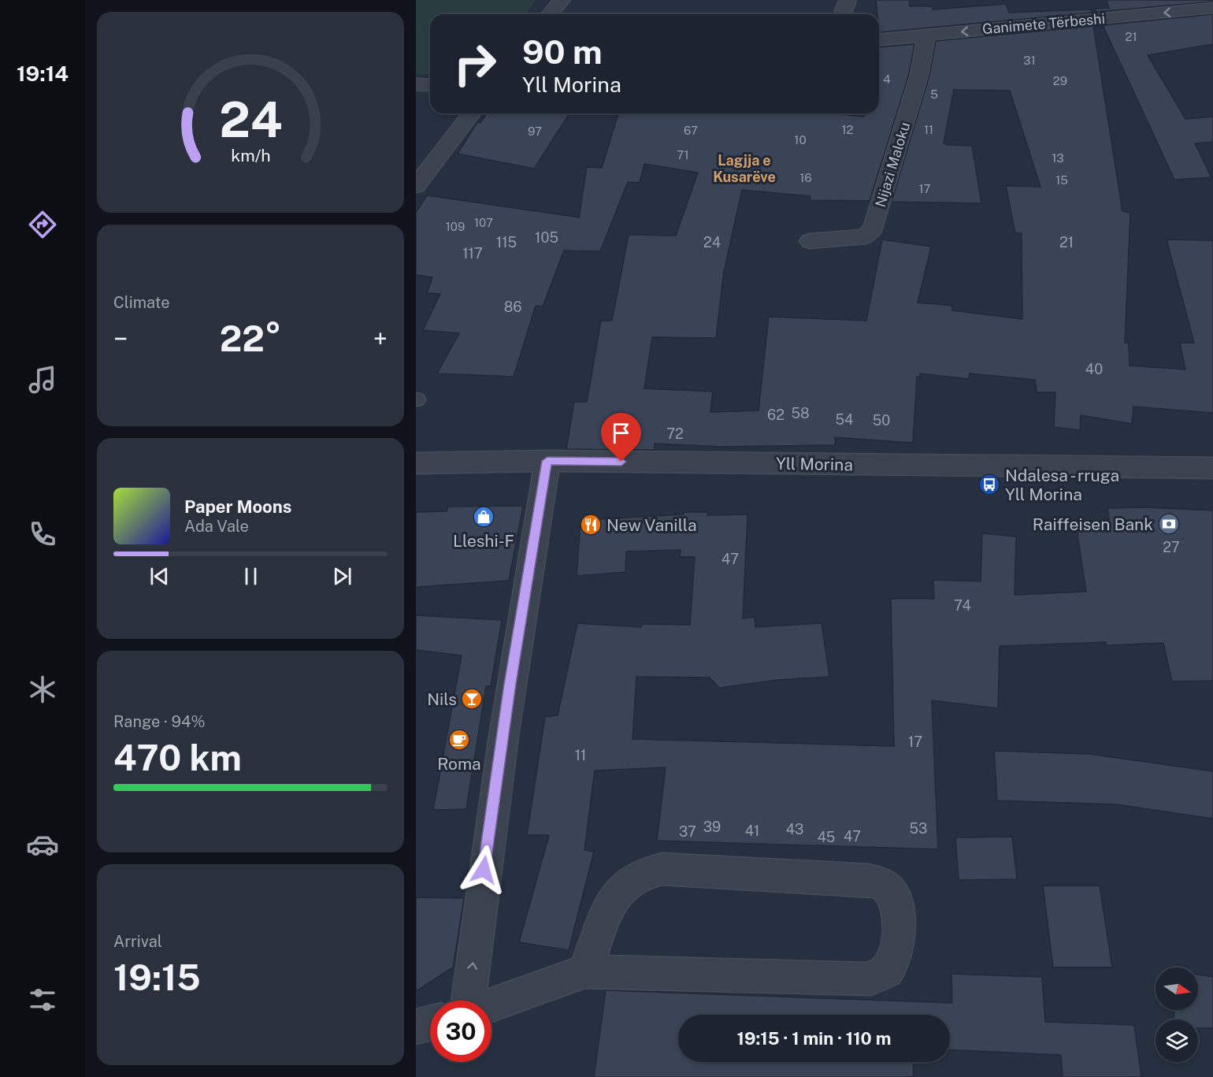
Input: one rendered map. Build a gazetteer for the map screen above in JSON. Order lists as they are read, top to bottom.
{
  "streets": {
    "street": ["Ganimete Tërbeshi", "Nijazi Maloku", "Yll Morina"]
  },
  "crossings": [
    ["Ganimete Tërbeshi", "Nijazi Maloku"]
  ],
  "one_way": ["Ganimete Tërbeshi"],
  "districts": ["Lagjja e Kusarëve"],
  "places": {
    "bus stop": ["Ndalesa - rruga Yll Morina"],
    "shop": ["Lleshi-F"],
    "bank": ["Raiffeisen Bank"],
    "restaurant": ["New Vanilla"],
    "bar": ["Nils"],
    "cafe": ["Roma"]
  },
  "house_numbers": [
    "21",
    "31",
    "4",
    "29",
    "5",
    "12",
    "11",
    "67",
    "97",
    "10",
    "71",
    "13",
    "16",
    "15",
    "17",
    "107",
    "109",
    "105",
    "115",
    "24",
    "21",
    "117",
    "86",
    "40",
    "58",
    "62",
    "54",
    "50",
    "72",
    "27",
    "47",
    "74",
    "17",
    "11",
    "39",
    "53",
    "43",
    "41",
    "37",
    "47",
    "45"
  ],
  "north": "right",
  "page": {
    "tabs": "19:14",
    "turn": ["90 m", "Yll Morina"],
    "tile": [
      "Climate",
      ["Range · 94%", "470 km"],
      ["Arrival", "19:15"]
    ],
    "heat": ["−", "22°", "+"],
    "song": ["Paper Moons", "Ada Vale"],
    "limit": "30",
    "trip": "19:15 · 1 min · 110 m",
    "gauge": ["24", "km/h"]
  }
}
